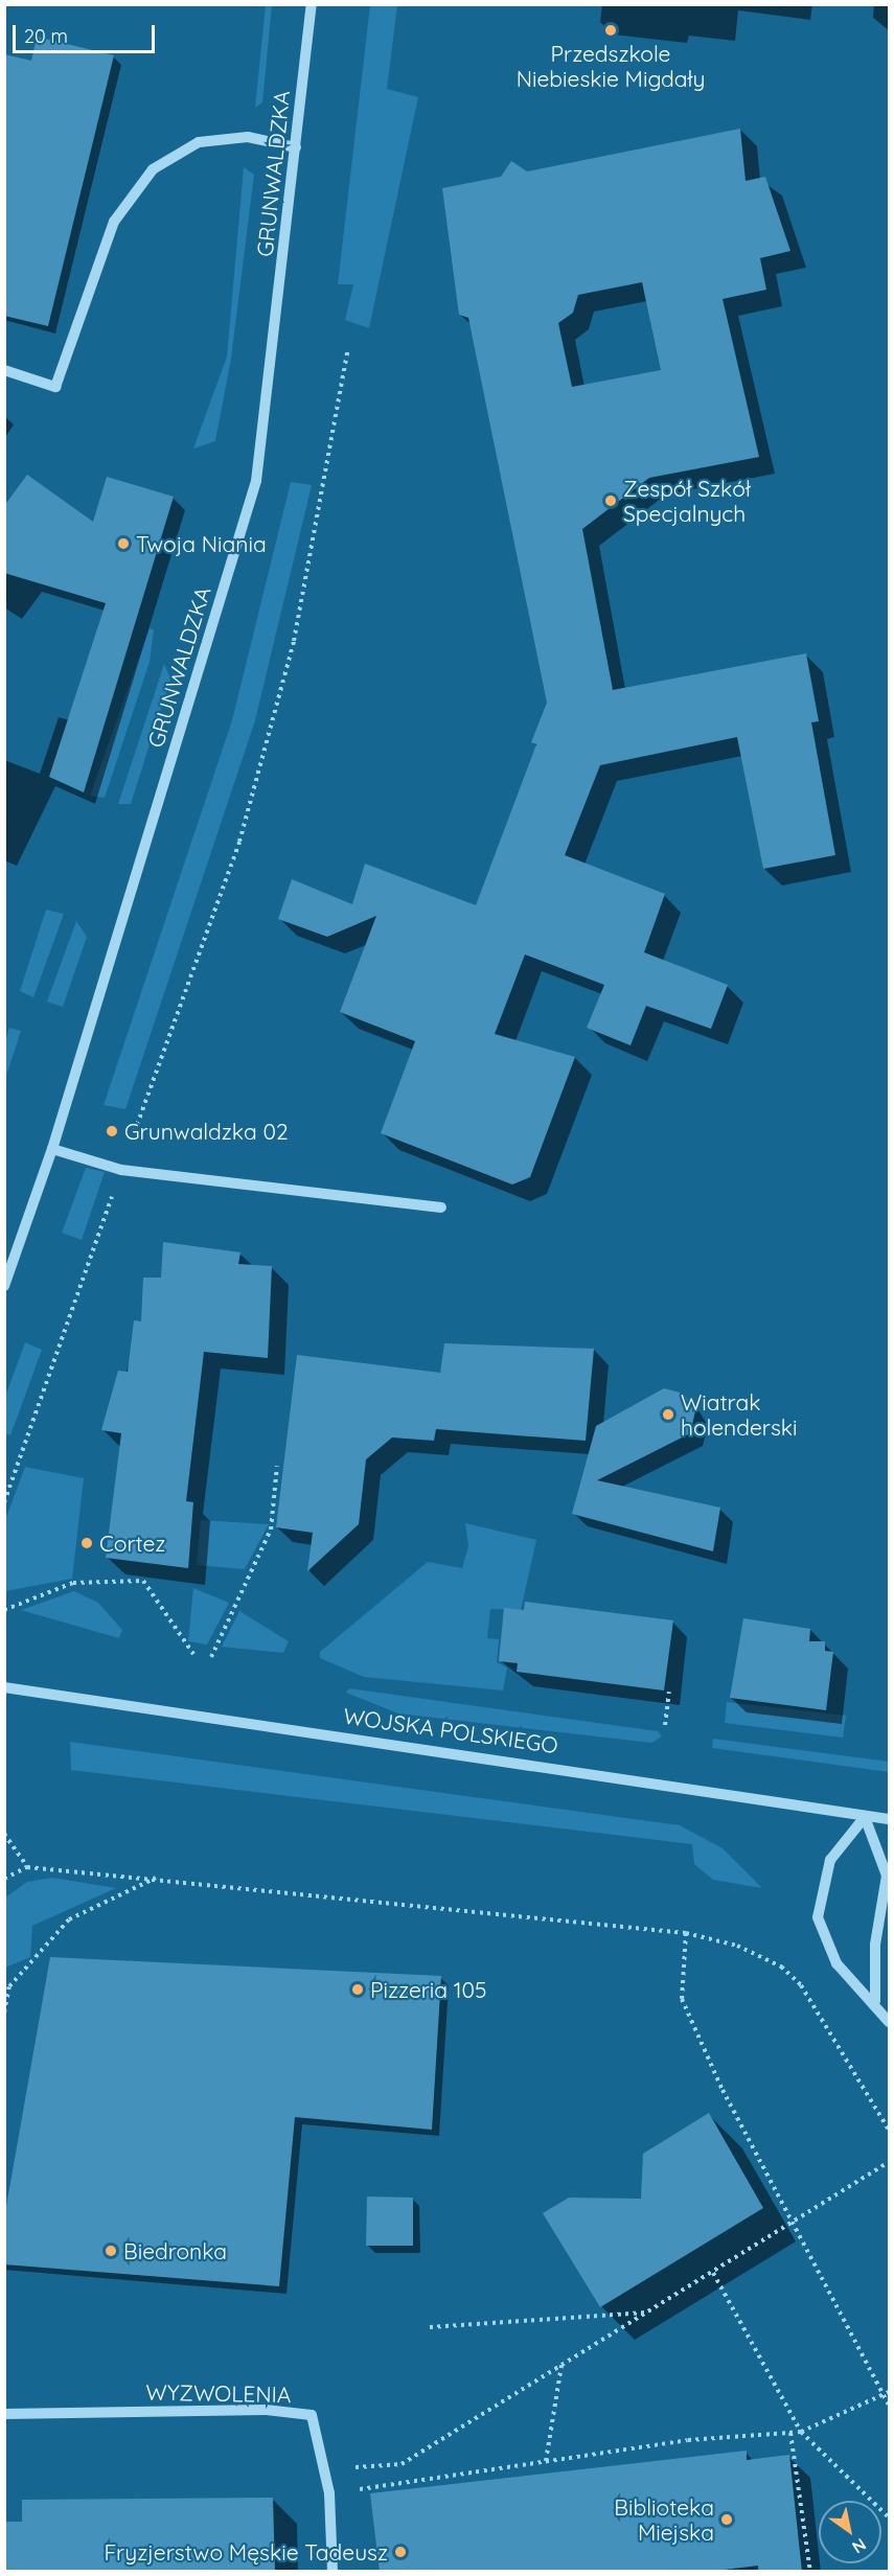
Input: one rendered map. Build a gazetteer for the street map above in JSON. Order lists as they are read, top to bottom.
{
  "streets": {
    "street": ["GRUNWALDZKA", "WOJSKA POLSKIEGO", "WYZWOLENIA"]
  },
  "places": [
    "Przedszkole Niebieskie Migdały",
    "Zespół Szkół Specjalnych",
    "Twoja Niania",
    "Grunwaldzka 02",
    "Wiatrak holenderski",
    "Cortez",
    "Pizzeria 105",
    "Biedronka",
    "Biblioteka Miejska",
    "Fryzjerstwo Męskie Tadeusz"
  ],
  "scale_bar": "20 m",
  "north": "bottom right"
}
